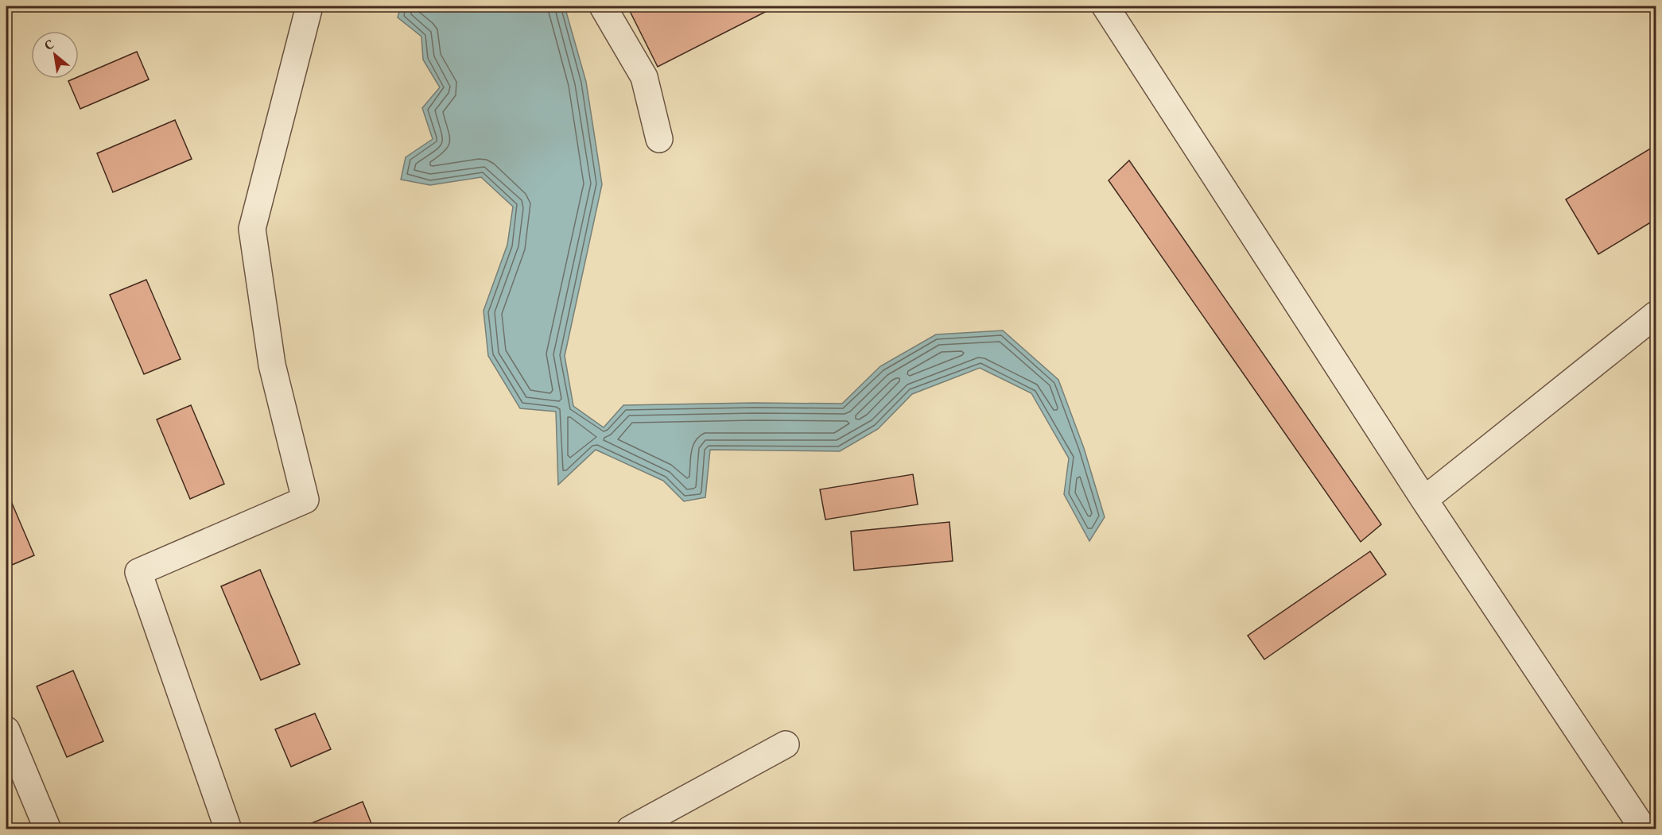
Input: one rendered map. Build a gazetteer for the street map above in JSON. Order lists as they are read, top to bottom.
{
  "north": "top left"
}
